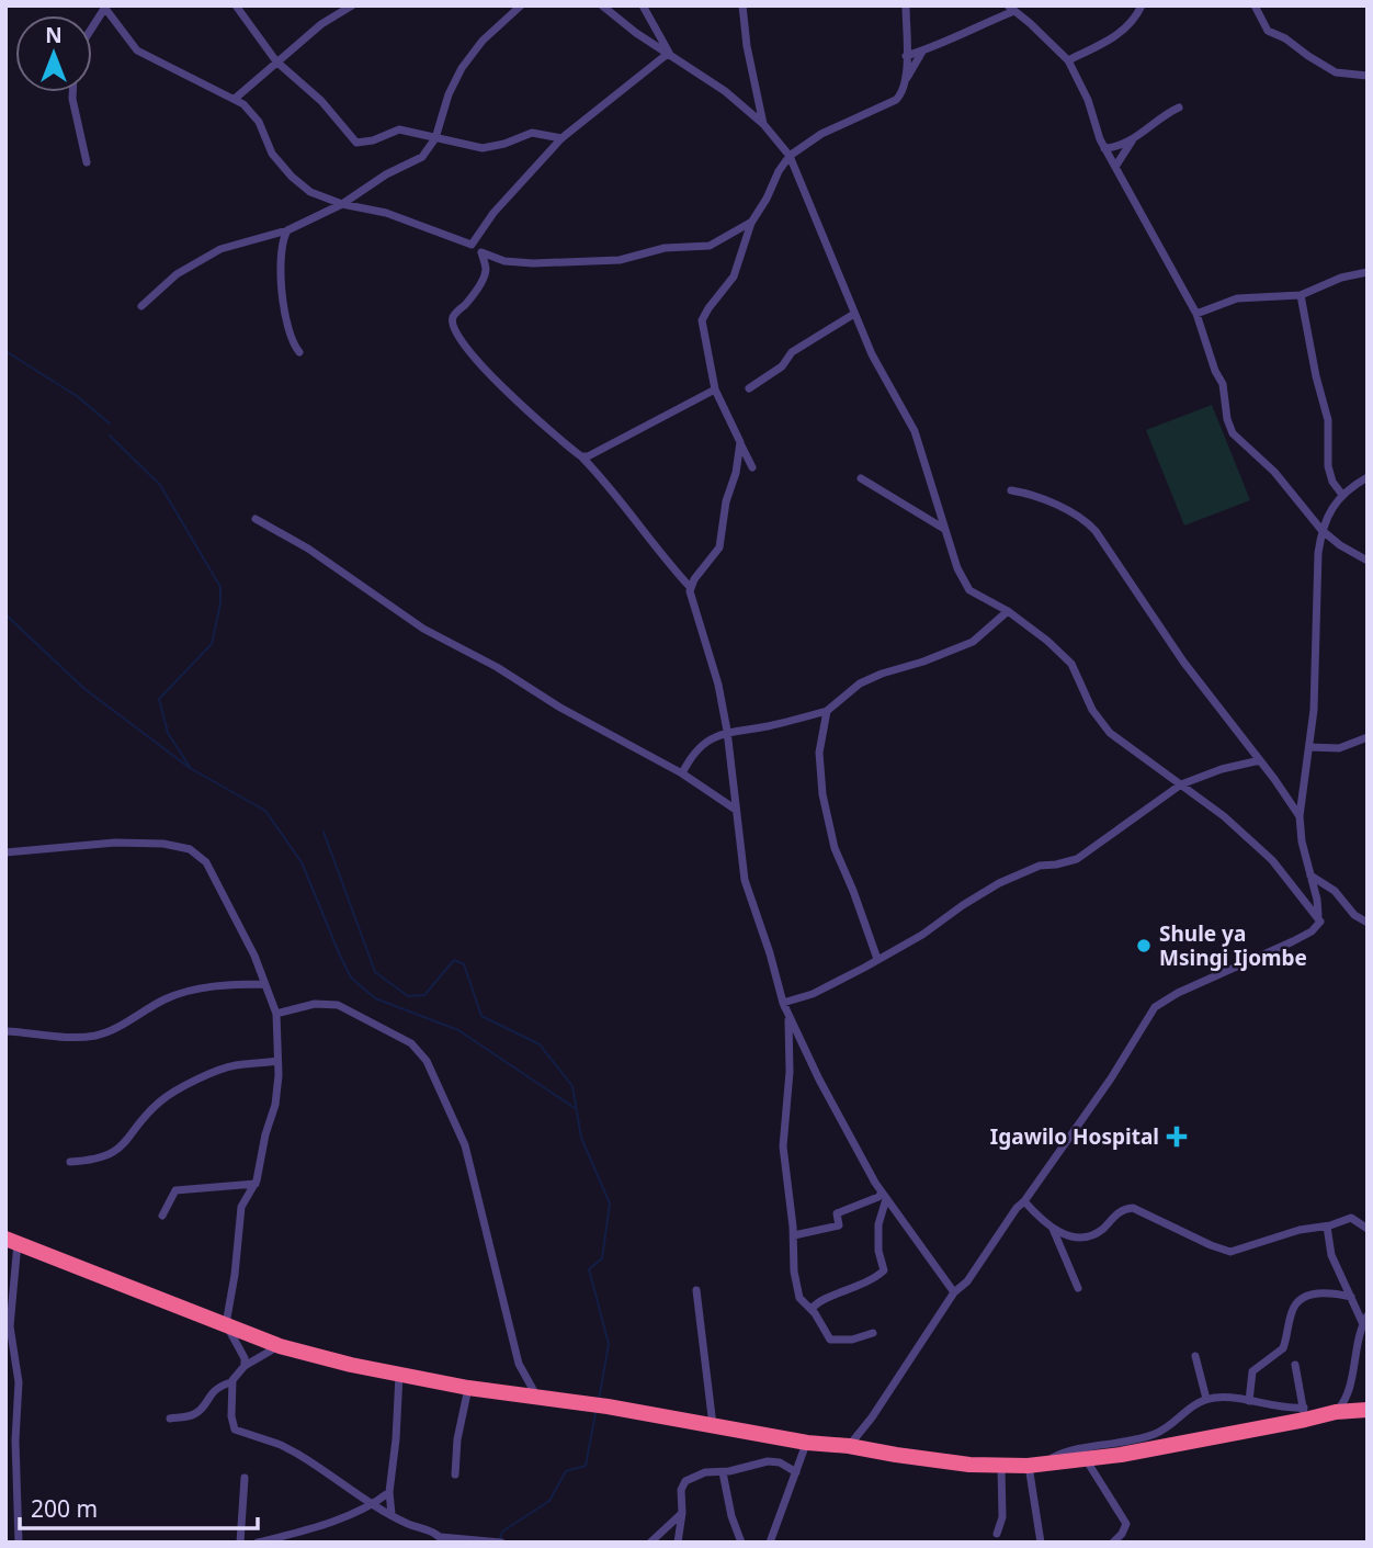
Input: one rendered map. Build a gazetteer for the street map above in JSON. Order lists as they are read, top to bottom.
{
  "places": {
    "other": ["Shule ya Msingi Ijombe"],
    "health": ["Igawilo Hospital"]
  },
  "scale_bar": "200 m",
  "north": "top"
}
